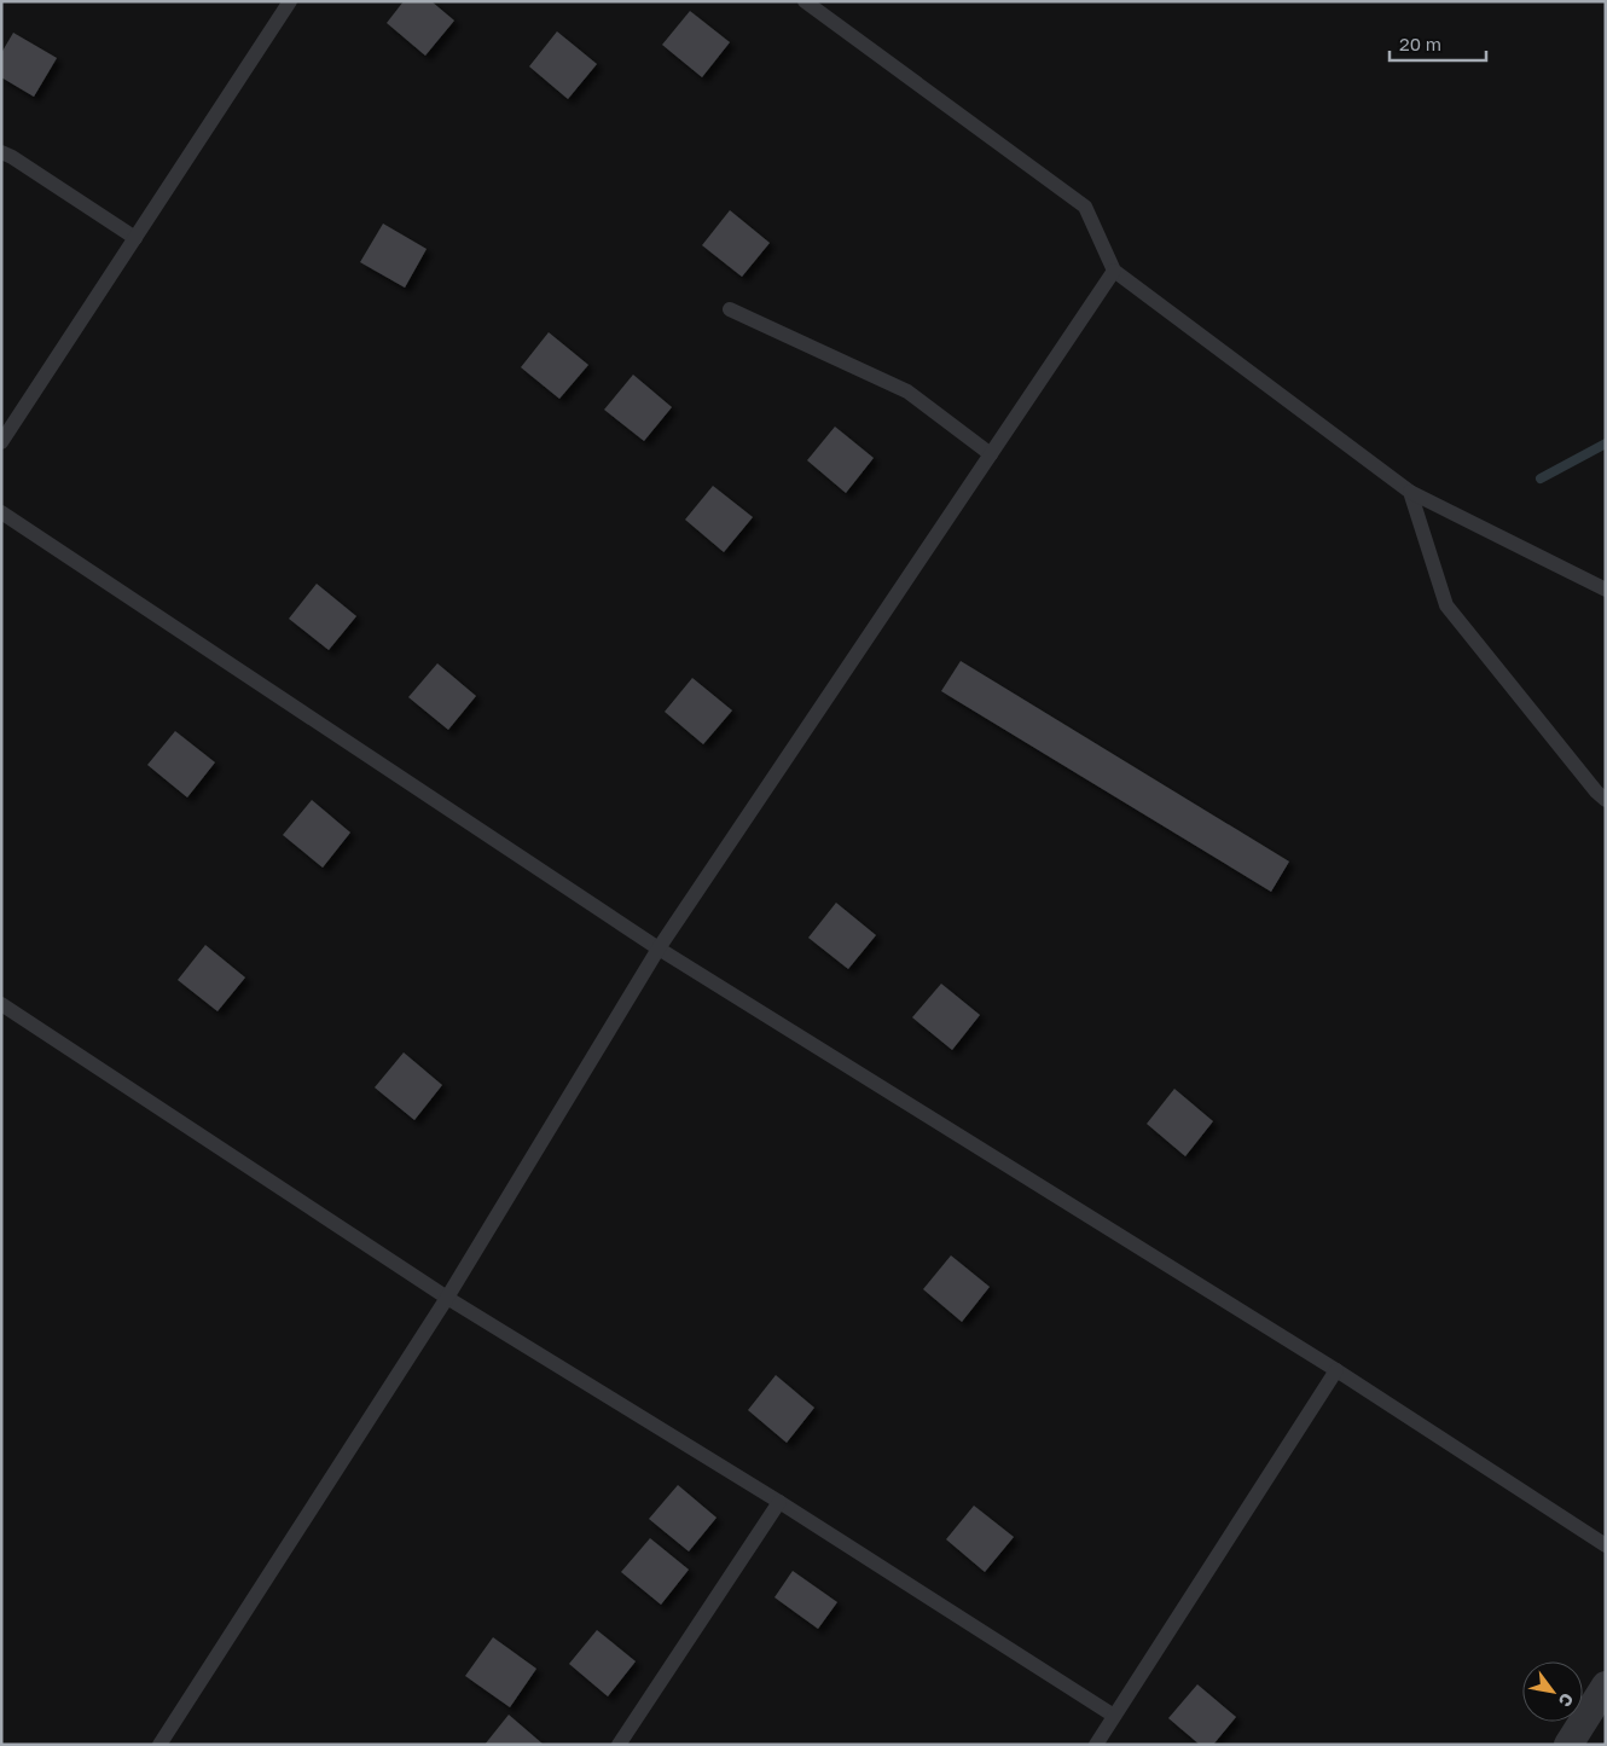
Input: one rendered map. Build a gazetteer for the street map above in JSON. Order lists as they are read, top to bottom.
{
  "scale_bar": "20 m",
  "north": "bottom right"
}
